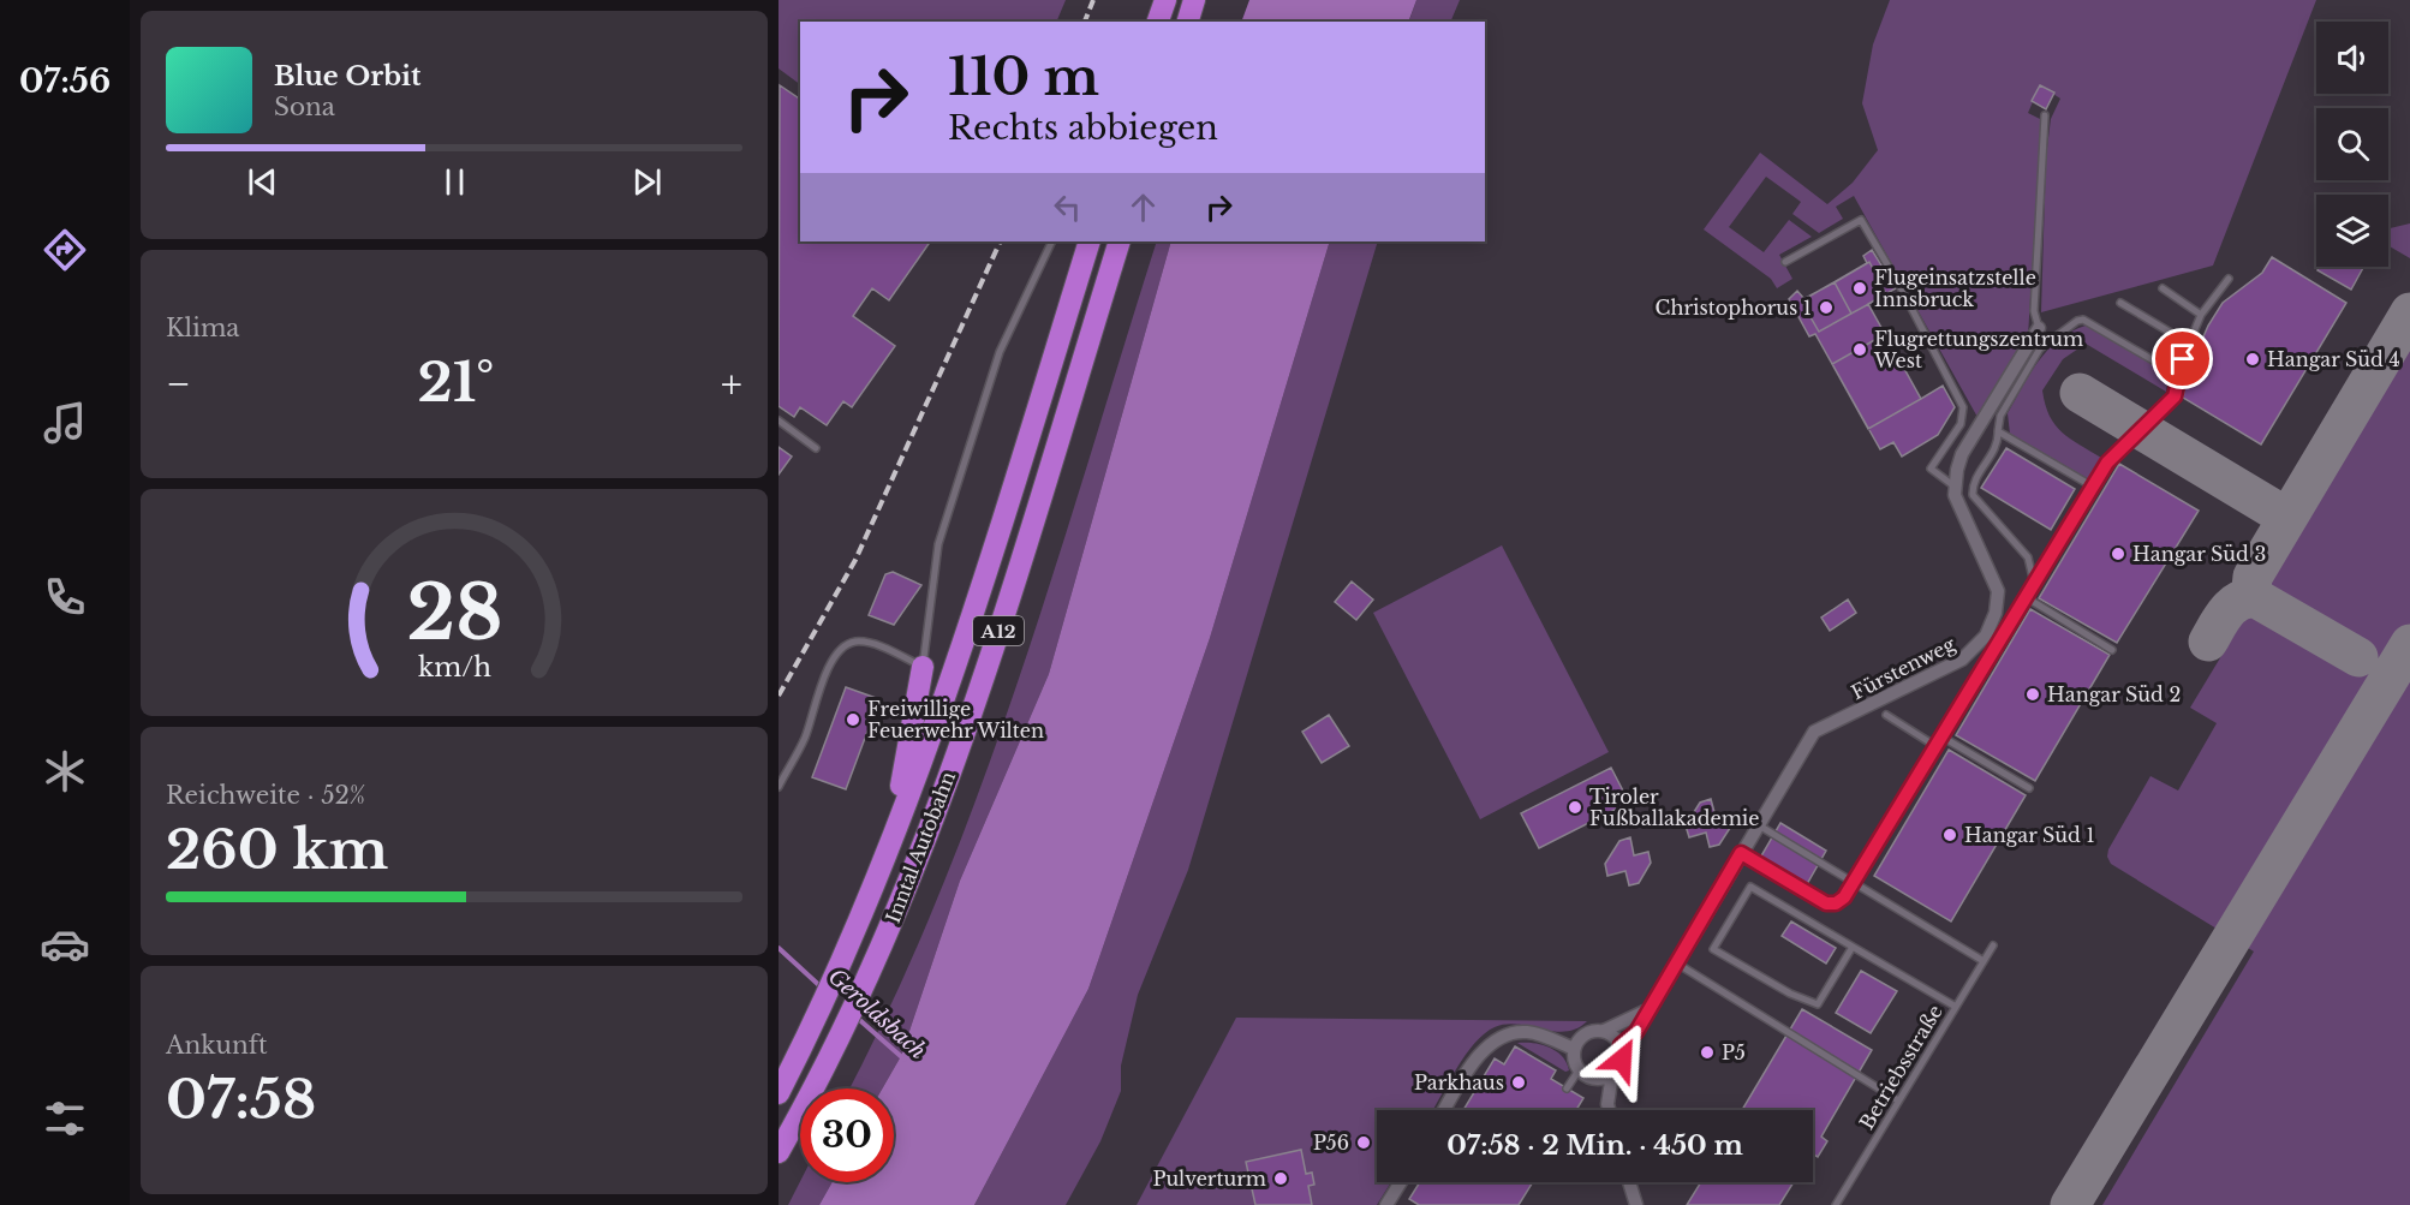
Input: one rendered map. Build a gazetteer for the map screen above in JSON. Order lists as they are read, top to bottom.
{
  "streets": {
    "highway": ["A12", "Inntal Autobahn"],
    "street": ["Fürstenweg"],
    "lane": ["Betriebsstraße"]
  },
  "water": ["Geroldsbach"],
  "places": [
    "Flugeinsatzstelle Innsbruck",
    "Christophorus 1",
    "Flugrettungszentrum West",
    "Hangar Süd 4",
    "Hangar Süd 3",
    "Hangar Süd 2",
    "Freiwillige Feuerwehr Wilten",
    "Tiroler Fußballakademie",
    "Hangar Süd 1",
    "P5",
    "Parkhaus",
    "P56",
    "Pulverturm"
  ],
  "page": {
    "tabs": "07:56",
    "turn": ["110 m", "Rechts abbiegen"],
    "song": ["Blue Orbit", "Sona"],
    "tile": [
      "Klima",
      ["Reichweite · 52%", "260 km"],
      ["Ankunft", "07:58"]
    ],
    "heat": ["−", "21°", "+"],
    "limit": "30",
    "trip": "07:58 · 2 Min. · 450 m",
    "gauge": ["28", "km/h"]
  }
}
